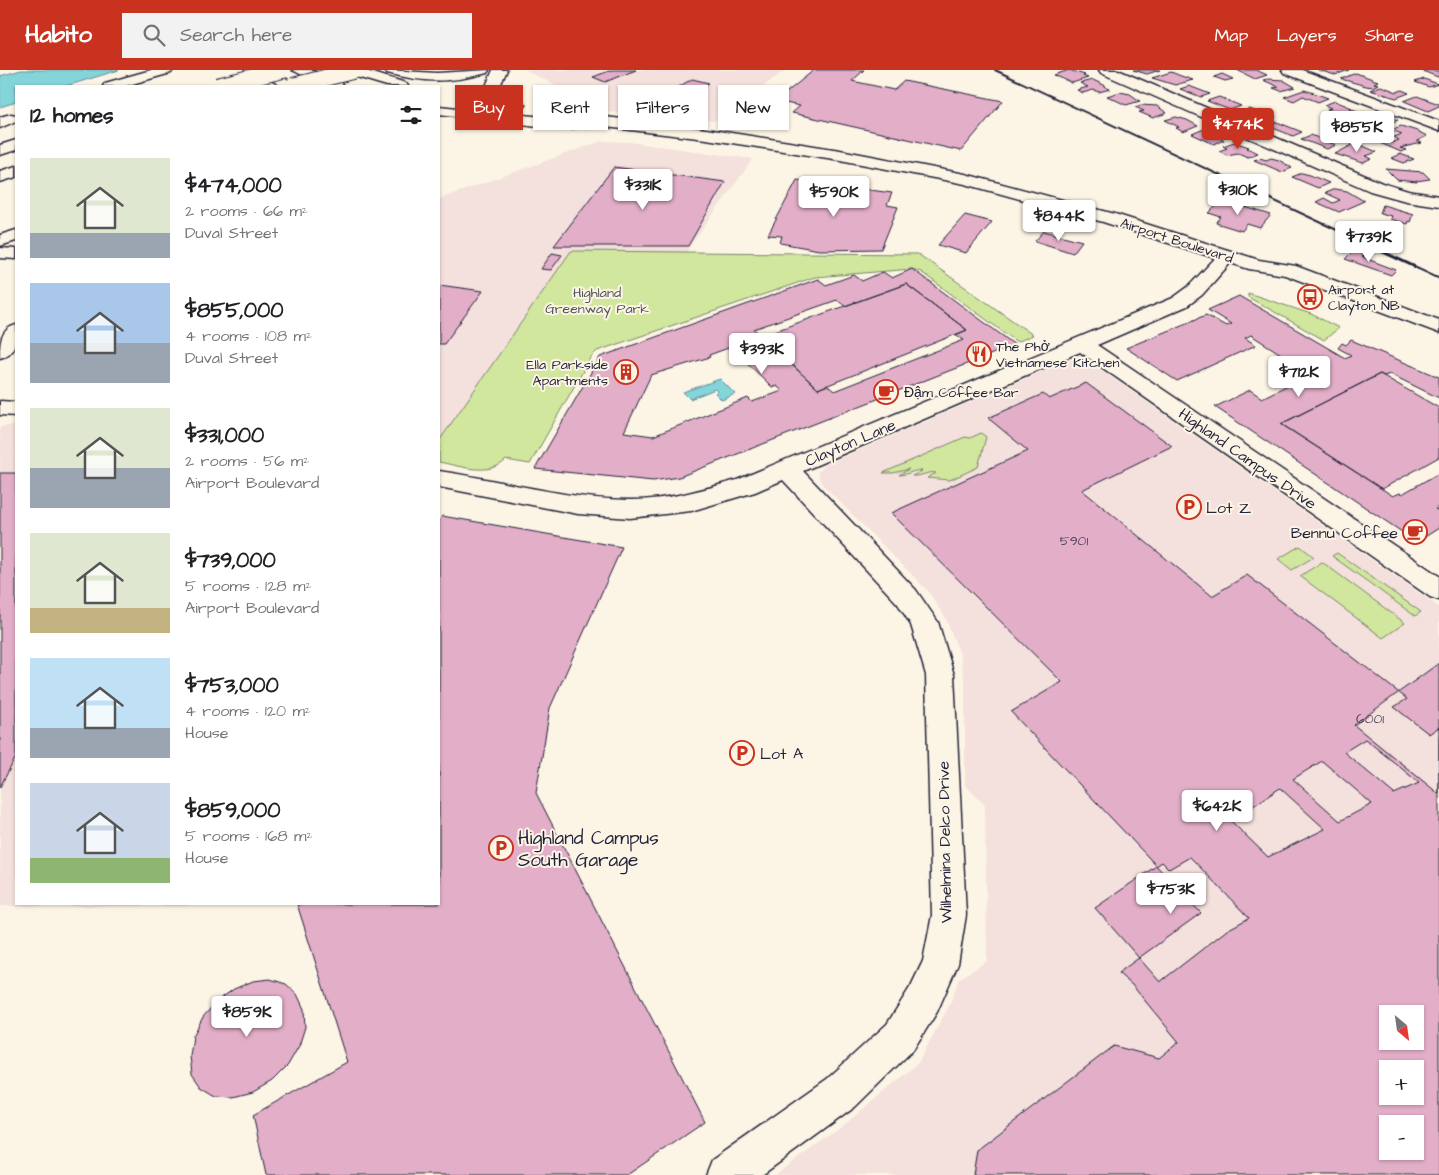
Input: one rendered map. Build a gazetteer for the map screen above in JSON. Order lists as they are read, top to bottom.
{
  "streets": {
    "main road": [
      "Airport Boulevard",
      "Clayton Lane",
      "Highland Campus Drive",
      "Wilhelmina Delco Drive"
    ]
  },
  "crossings": [
    ["Airport Boulevard", "Clayton Lane"],
    ["Clayton Lane", "Highland Campus Drive"],
    ["Clayton Lane", "Wilhelmina Delco Drive"]
  ],
  "parks": ["Highland Greenway Park"],
  "places": {
    "bus stop": ["Airport at Clayton NB"],
    "restaurant": ["The Phở Vietnamese Kitchen"],
    "building": ["Ella Parkside Apartments"],
    "cafe": ["Đậm Coffee Bar", "Bennu Coffee"],
    "parking": ["Lot Z", "Lot A", "Highland Campus South Garage"]
  },
  "house_numbers": ["5901", "6001"],
  "north": "bottom right",
  "page": {
    "header": "Habito",
    "search": "Search here",
    "nav": ["Map", "Layers", "Share"],
    "chip": [
      "Buy",
      "Rent",
      "Filters",
      "New"
    ],
    "heading": "12 homes",
    "price": [
      "$474K",
      "$855K",
      "$331K",
      "$310K",
      "$590K",
      "$844K",
      "$739K",
      "$393K",
      "$712K",
      "$642K",
      "$753K",
      "$859K"
    ],
    "list": [
      {
        "name": "$474,000",
        "note": "2 rooms · 66 m² · Duval Street"
      },
      {
        "name": "$855,000",
        "note": "4 rooms · 108 m² · Duval Street"
      },
      {
        "name": "$331,000",
        "note": "2 rooms · 56 m² · Airport Boulevard"
      },
      {
        "name": "$739,000",
        "note": "5 rooms · 128 m² · Airport Boulevard"
      },
      {
        "name": "$753,000",
        "note": "4 rooms · 120 m² · House"
      },
      {
        "name": "$859,000",
        "note": "5 rooms · 168 m² · House"
      }
    ],
    "map_buttons": ["+", "−"]
  }
}
